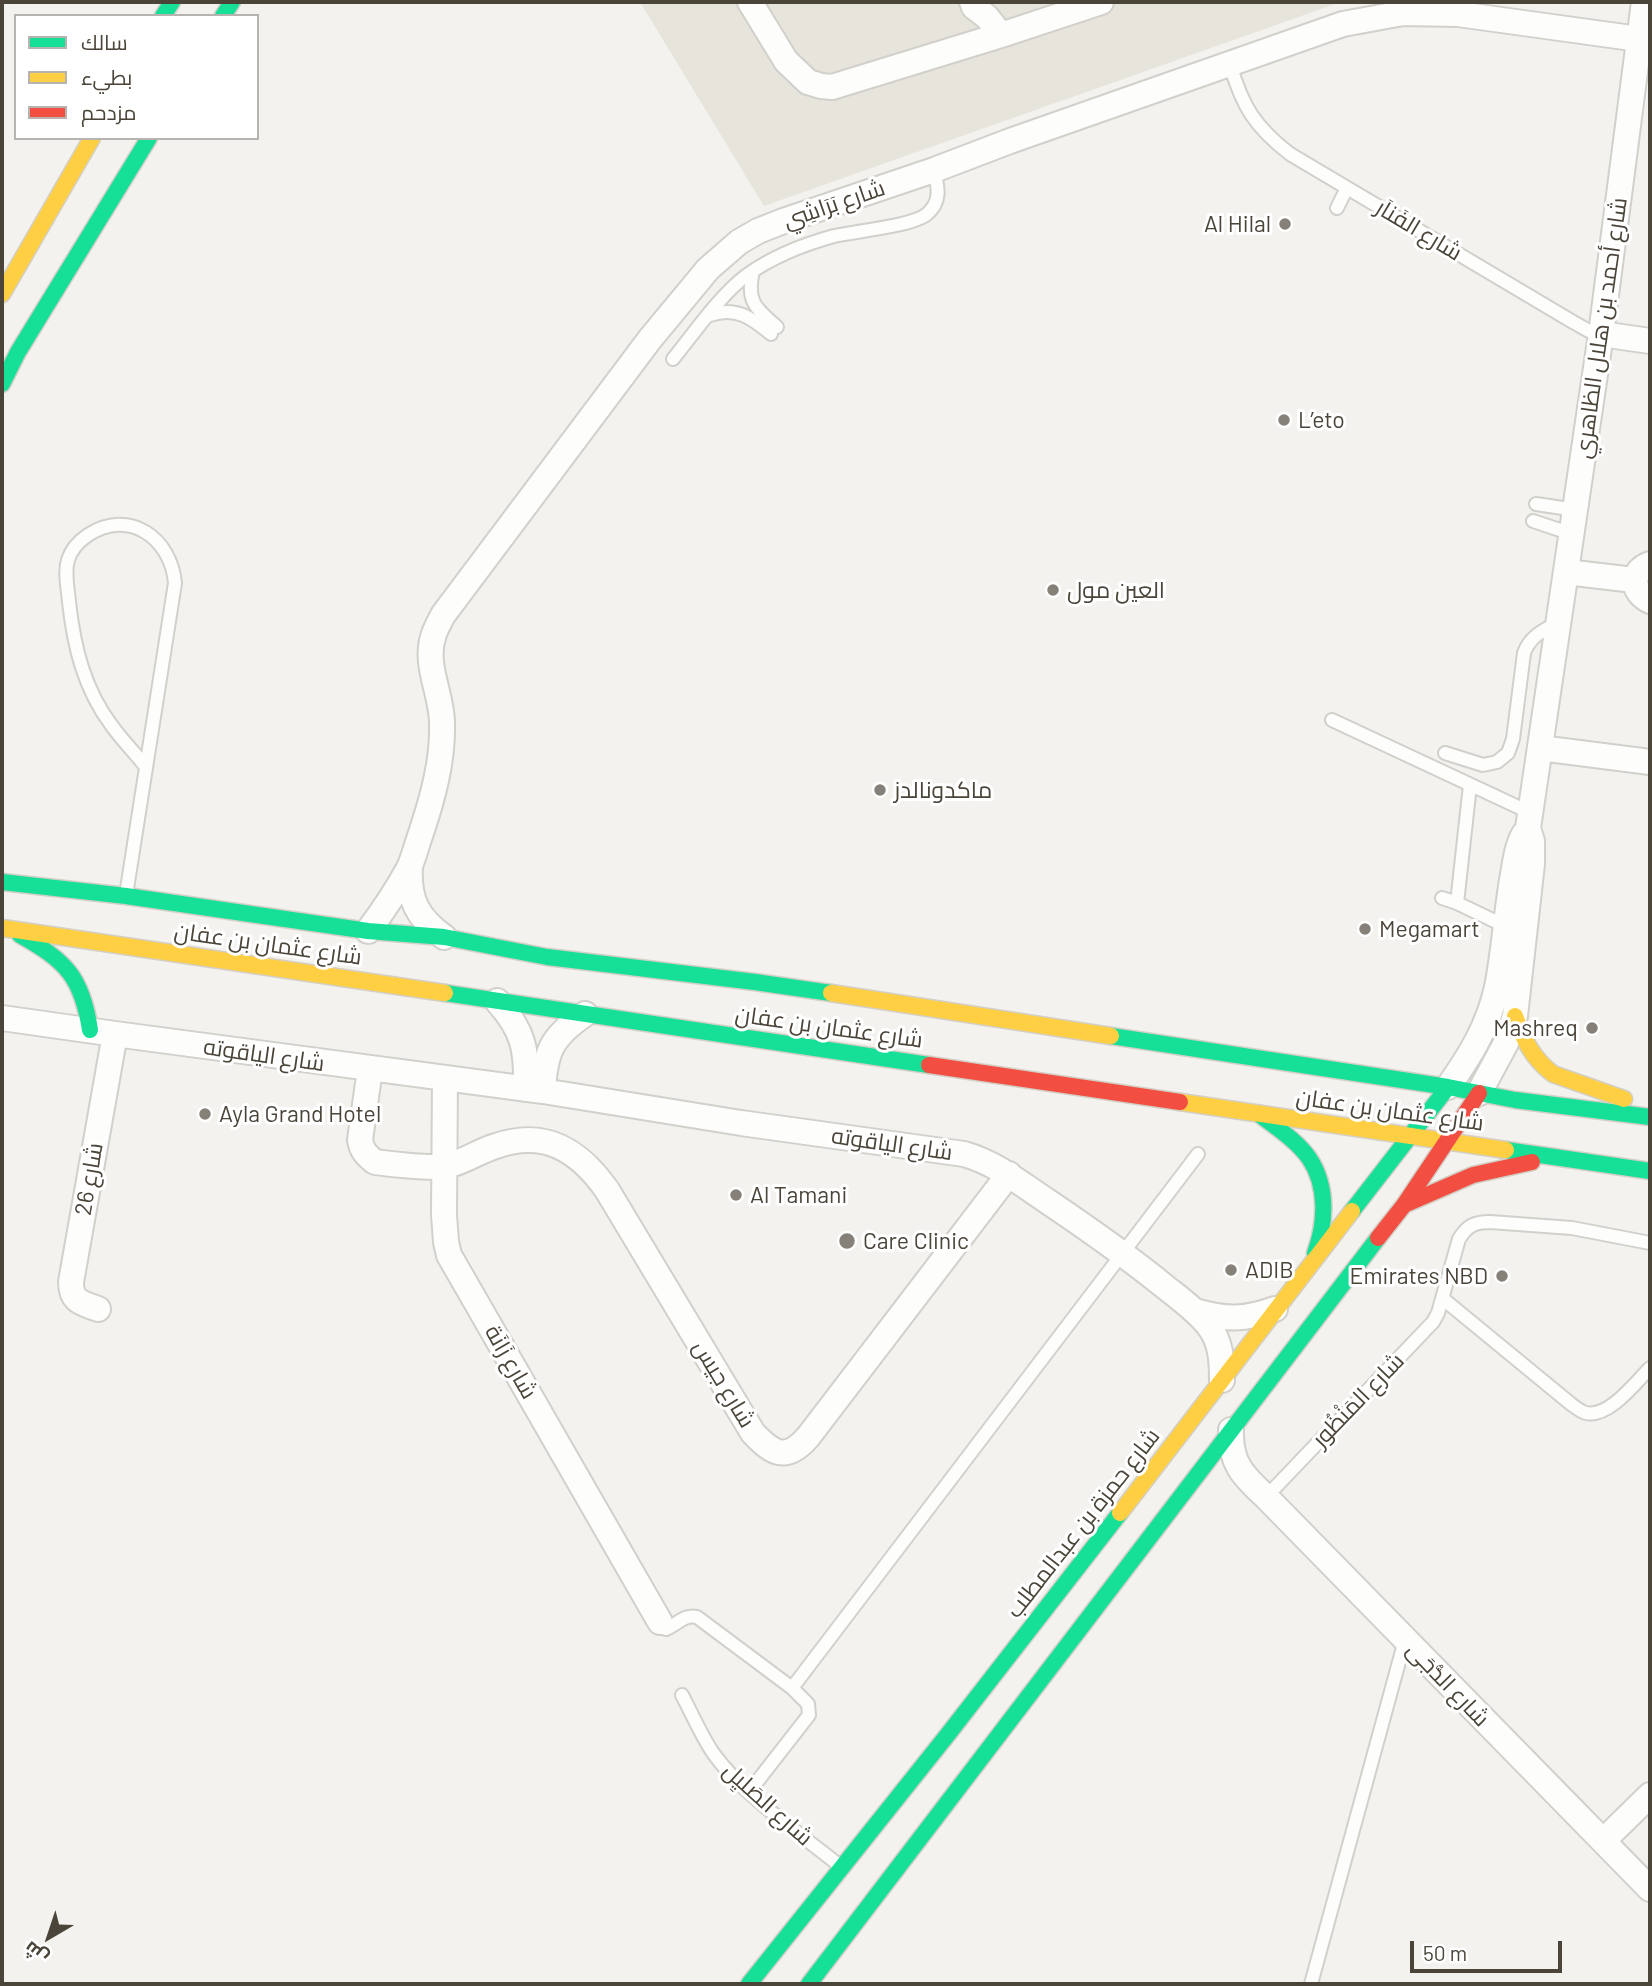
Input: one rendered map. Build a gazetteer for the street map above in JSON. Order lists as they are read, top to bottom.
{
  "streets": {
    "main road": ["شارع عثمان بن عفان", "شارع حمزة بن عبدالمطلب"],
    "street": [
      "شارع بَرَاشِي",
      "شارع الفَناَر",
      "شارع أحمد بن هلال الظاهري",
      "شارع الياقوته",
      "شارع 26",
      "شارع زَانَة",
      "شارع جيس",
      "شارع الدُّجَى"
    ],
    "lane": ["شارع المَنْظُور", "شارع الصَليِل"]
  },
  "crossings": [
    ["شارع بَرَاشِي", "شارع الفَناَر"],
    ["شارع بَرَاشِي", "شارع أحمد بن هلال الظاهري"],
    ["شارع بَرَاشِي", "شارع عثمان بن عفان"],
    ["شارع الفَناَر", "شارع أحمد بن هلال الظاهري"],
    ["شارع أحمد بن هلال الظاهري", "شارع عثمان بن عفان"],
    ["شارع أحمد بن هلال الظاهري", "شارع حمزة بن عبدالمطلب"],
    ["شارع عثمان بن عفان", "شارع حمزة بن عبدالمطلب"],
    ["شارع الياقوته", "شارع 26"],
    ["شارع الياقوته", "شارع زَانَة"],
    ["شارع الياقوته", "شارع جيس"],
    ["شارع الياقوته", "شارع حمزة بن عبدالمطلب"],
    ["شارع زَانَة", "شارع جيس"],
    ["شارع المَنْظُور", "شارع الدُّجَى"],
    ["شارع حمزة بن عبدالمطلب", "شارع الصَليِل"]
  ],
  "places": [
    "Al Hilal",
    "L’eto",
    "العين مول",
    "ماكدونالدز",
    "Megamart",
    "Mashreq",
    "Ayla Grand Hotel",
    "Al Tamani",
    "Care Clinic",
    "ADIB",
    "Emirates NBD"
  ],
  "legend": ["سالك", "بطيء", "مزدحم"],
  "scale_bar": "50 m",
  "north": "bottom left"
}
